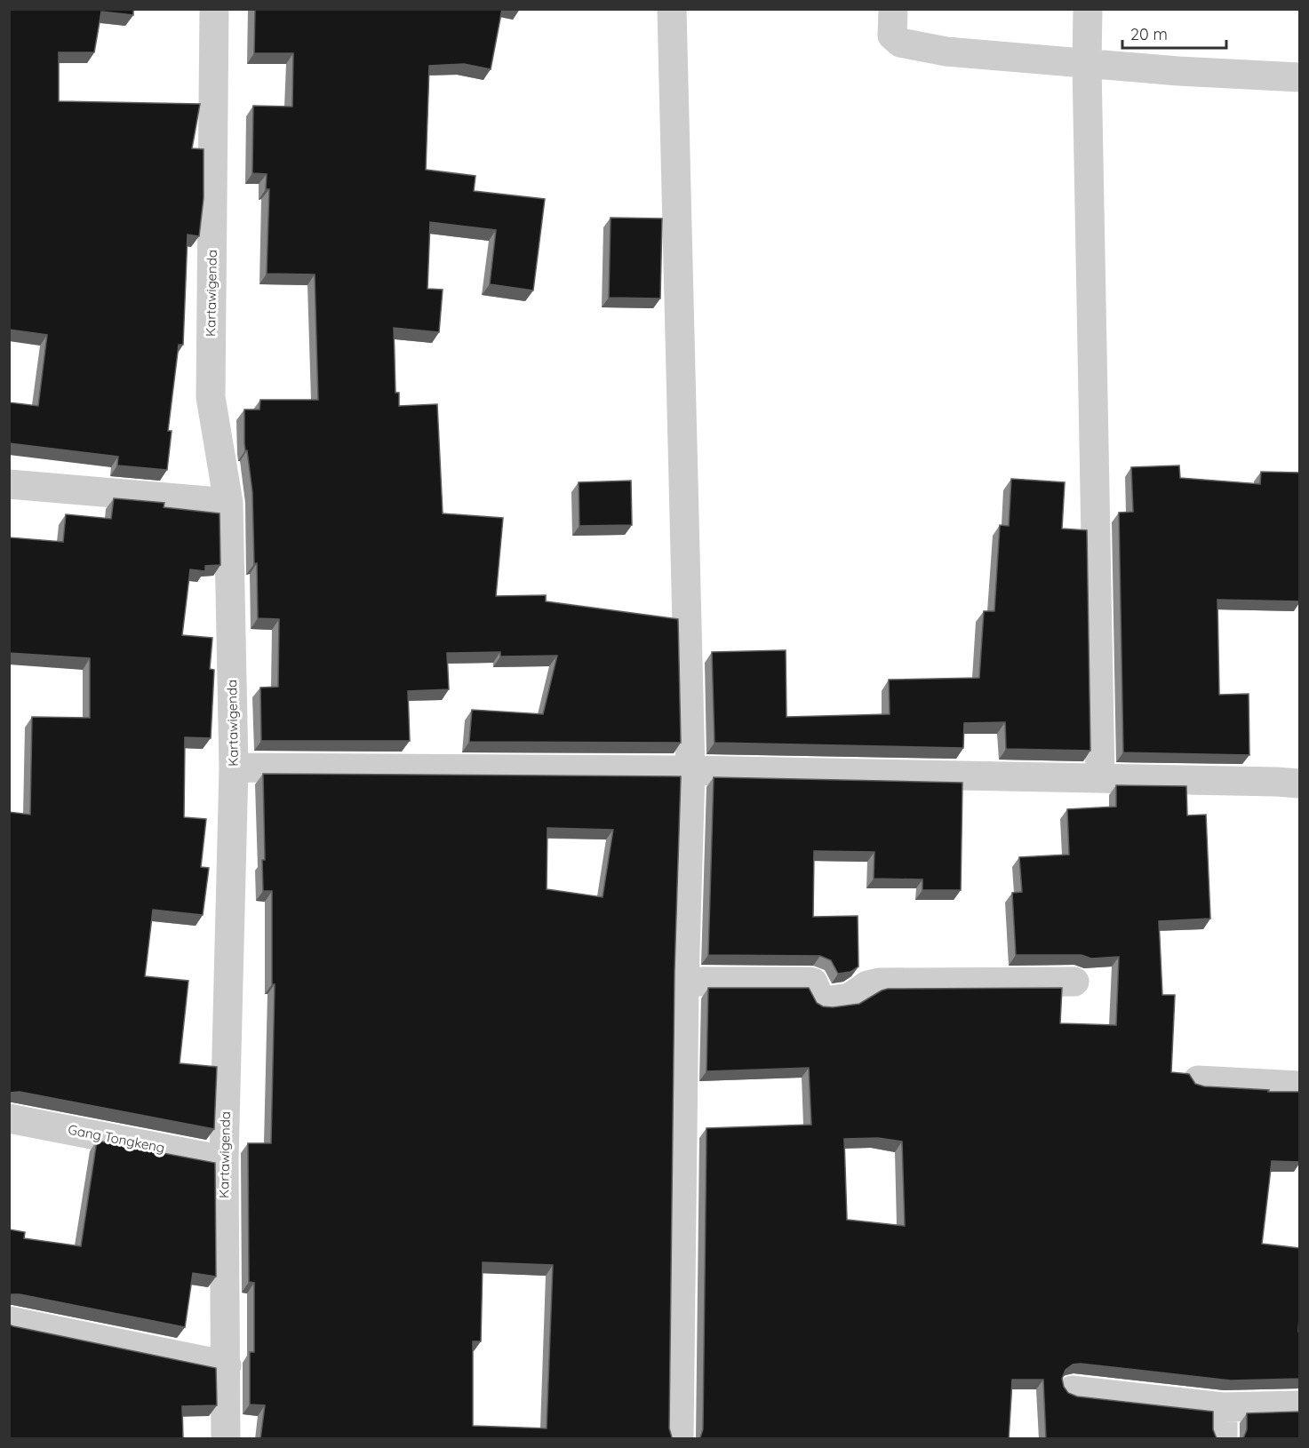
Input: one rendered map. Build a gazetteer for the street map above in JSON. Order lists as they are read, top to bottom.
{
  "streets": {
    "street": ["Kartawigenda", "Gang Tongkeng"]
  },
  "crossings": [
    ["Kartawigenda", "Gang Tongkeng"]
  ],
  "scale_bar": "20 m"
}
